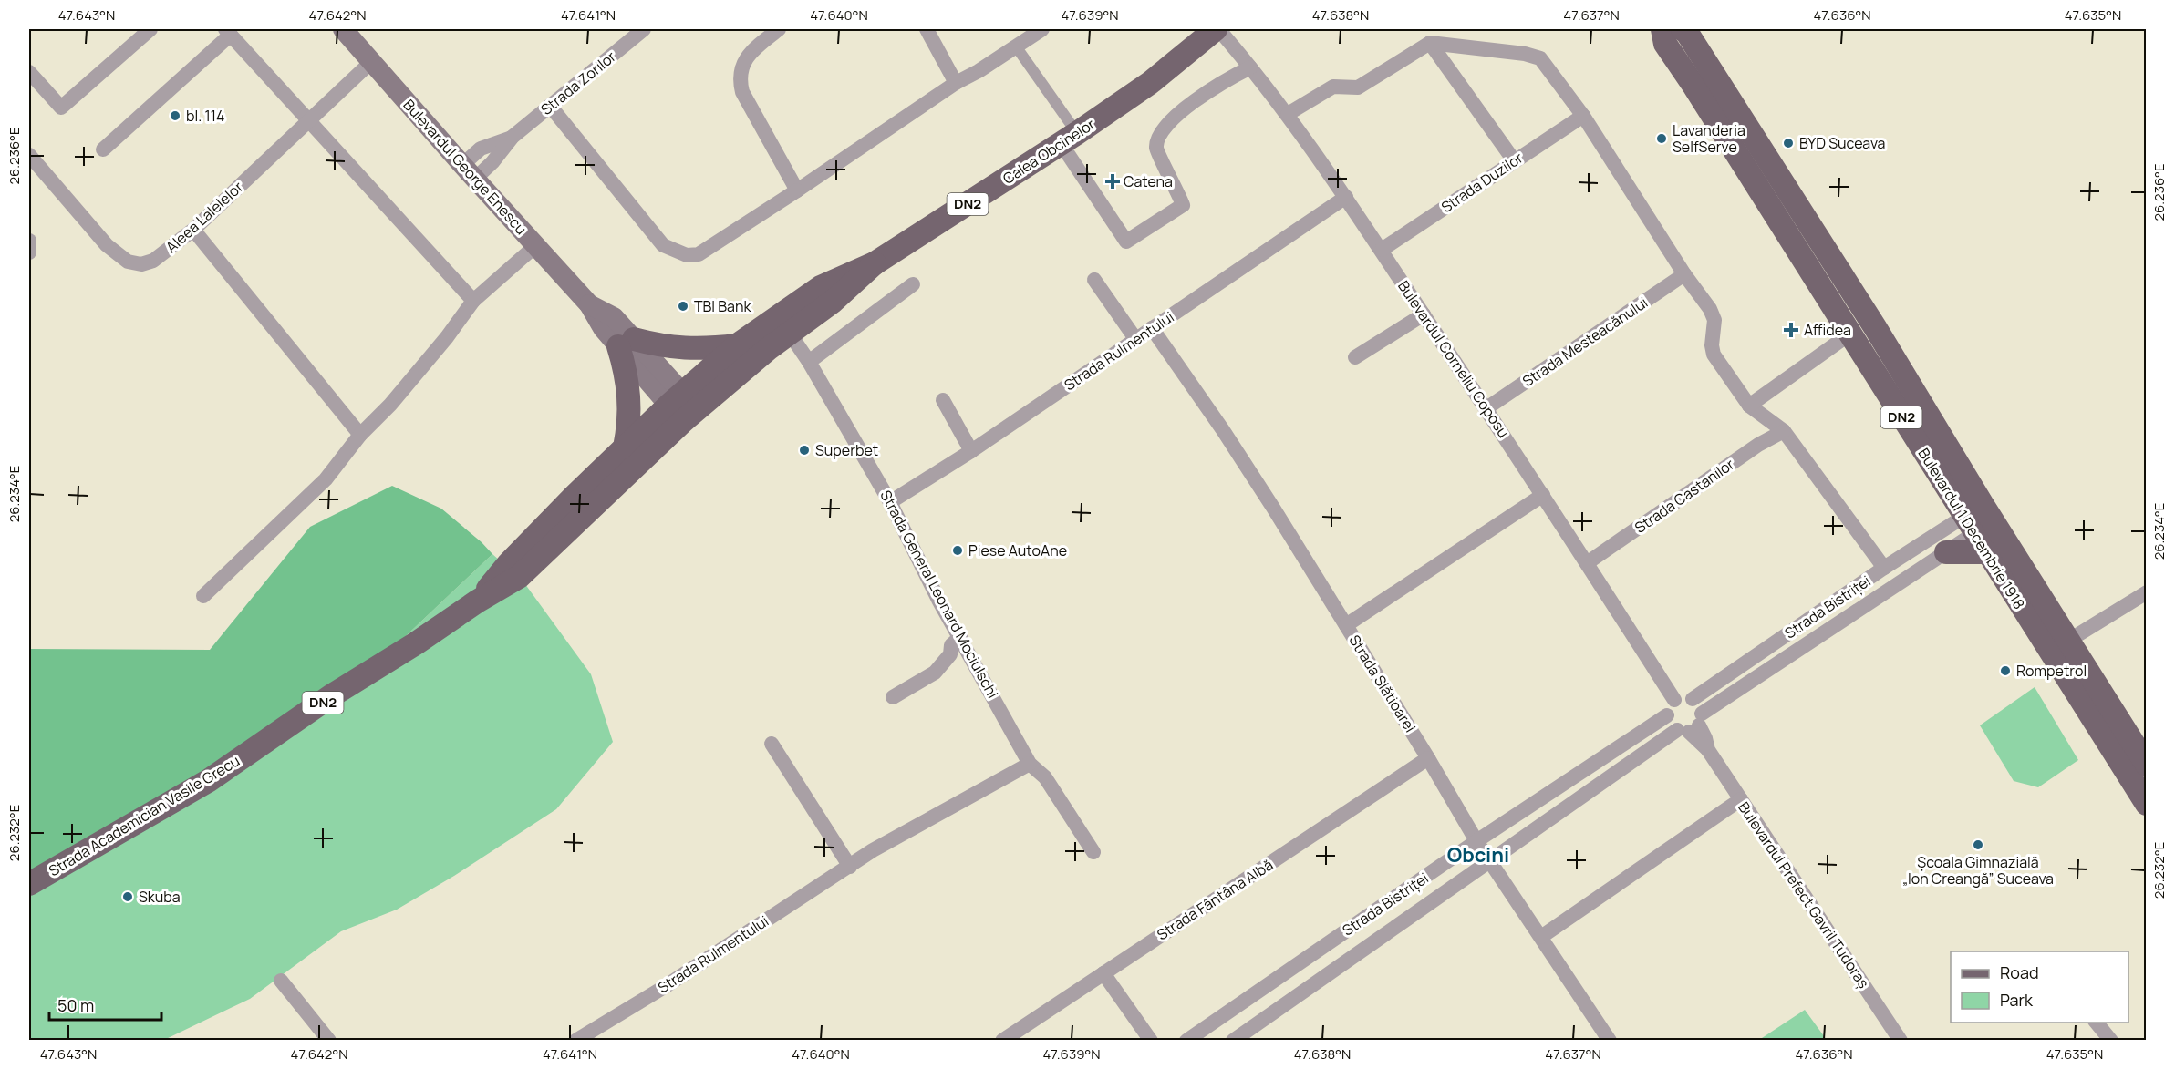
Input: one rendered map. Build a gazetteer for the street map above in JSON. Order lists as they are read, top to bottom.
{
  "streets": {
    "main road": [
      "Calea Obcinelor",
      "Bulevardul George Enescu",
      "DN2",
      "Bulevardul 1 Decembrie 1918",
      "Strada Academician Vasile Grecu"
    ],
    "street": [
      "Strada Zorilor",
      "Strada Duzilor",
      "Aleea Lalelelor",
      "Strada Mesteacănului",
      "Strada Rulmentului",
      "Bulevardul Corneliu Coposu",
      "Strada Castanilor",
      "Strada General Leonard Mociulschi",
      "Strada Bistriței",
      "Strada Slătioarei",
      "Bulevardul Prefect Gavril Tudoraș",
      "Strada Fântâna Albă"
    ]
  },
  "crossings": [
    ["Strada Zorilor", "Bulevardul George Enescu"],
    ["Calea Obcinelor", "Bulevardul George Enescu"],
    ["Calea Obcinelor", "Bulevardul Corneliu Coposu"],
    ["Calea Obcinelor", "Strada General Leonard Mociulschi"],
    ["Calea Obcinelor", "Strada Academician Vasile Grecu"],
    ["Bulevardul George Enescu", "Aleea Lalelelor"],
    ["Bulevardul George Enescu", "Strada Academician Vasile Grecu"],
    ["Strada Duzilor", "Bulevardul Corneliu Coposu"],
    ["Strada Mesteacănului", "Bulevardul Corneliu Coposu"],
    ["Strada Rulmentului", "Bulevardul Corneliu Coposu"],
    ["Strada Rulmentului", "Strada General Leonard Mociulschi"],
    ["Strada Rulmentului", "Strada Slătioarei"],
    ["Bulevardul Corneliu Coposu", "Strada Castanilor"],
    ["Bulevardul Corneliu Coposu", "Strada Bistriței"],
    ["Bulevardul Corneliu Coposu", "Bulevardul Prefect Gavril Tudoraș"],
    ["Bulevardul 1 Decembrie 1918", "Strada Bistriței"],
    ["Strada Bistriței", "Strada Slătioarei"],
    ["Strada Bistriței", "Bulevardul Prefect Gavril Tudoraș"],
    ["Strada Slătioarei", "Strada Fântâna Albă"]
  ],
  "districts": ["Obcini"],
  "places": {
    "other": [
      "bl. 114",
      "Lavanderia SelfServe",
      "BYD Suceava",
      "TBI Bank",
      "Superbet",
      "Piese AutoAne",
      "Rompetrol",
      "Școala Gimnazială „Ion Creangă” Suceava",
      "Skuba"
    ],
    "health": ["Catena", "Affidea"]
  },
  "legend": ["Road", "Park"],
  "scale_bar": "50 m",
  "coordinates": [
    "47.643°N",
    "47.642°N",
    "47.641°N",
    "47.640°N",
    "47.639°N",
    "47.638°N",
    "47.637°N",
    "47.636°N",
    "47.635°N",
    "26.236°E",
    "26.234°E",
    "26.232°E"
  ]
}
